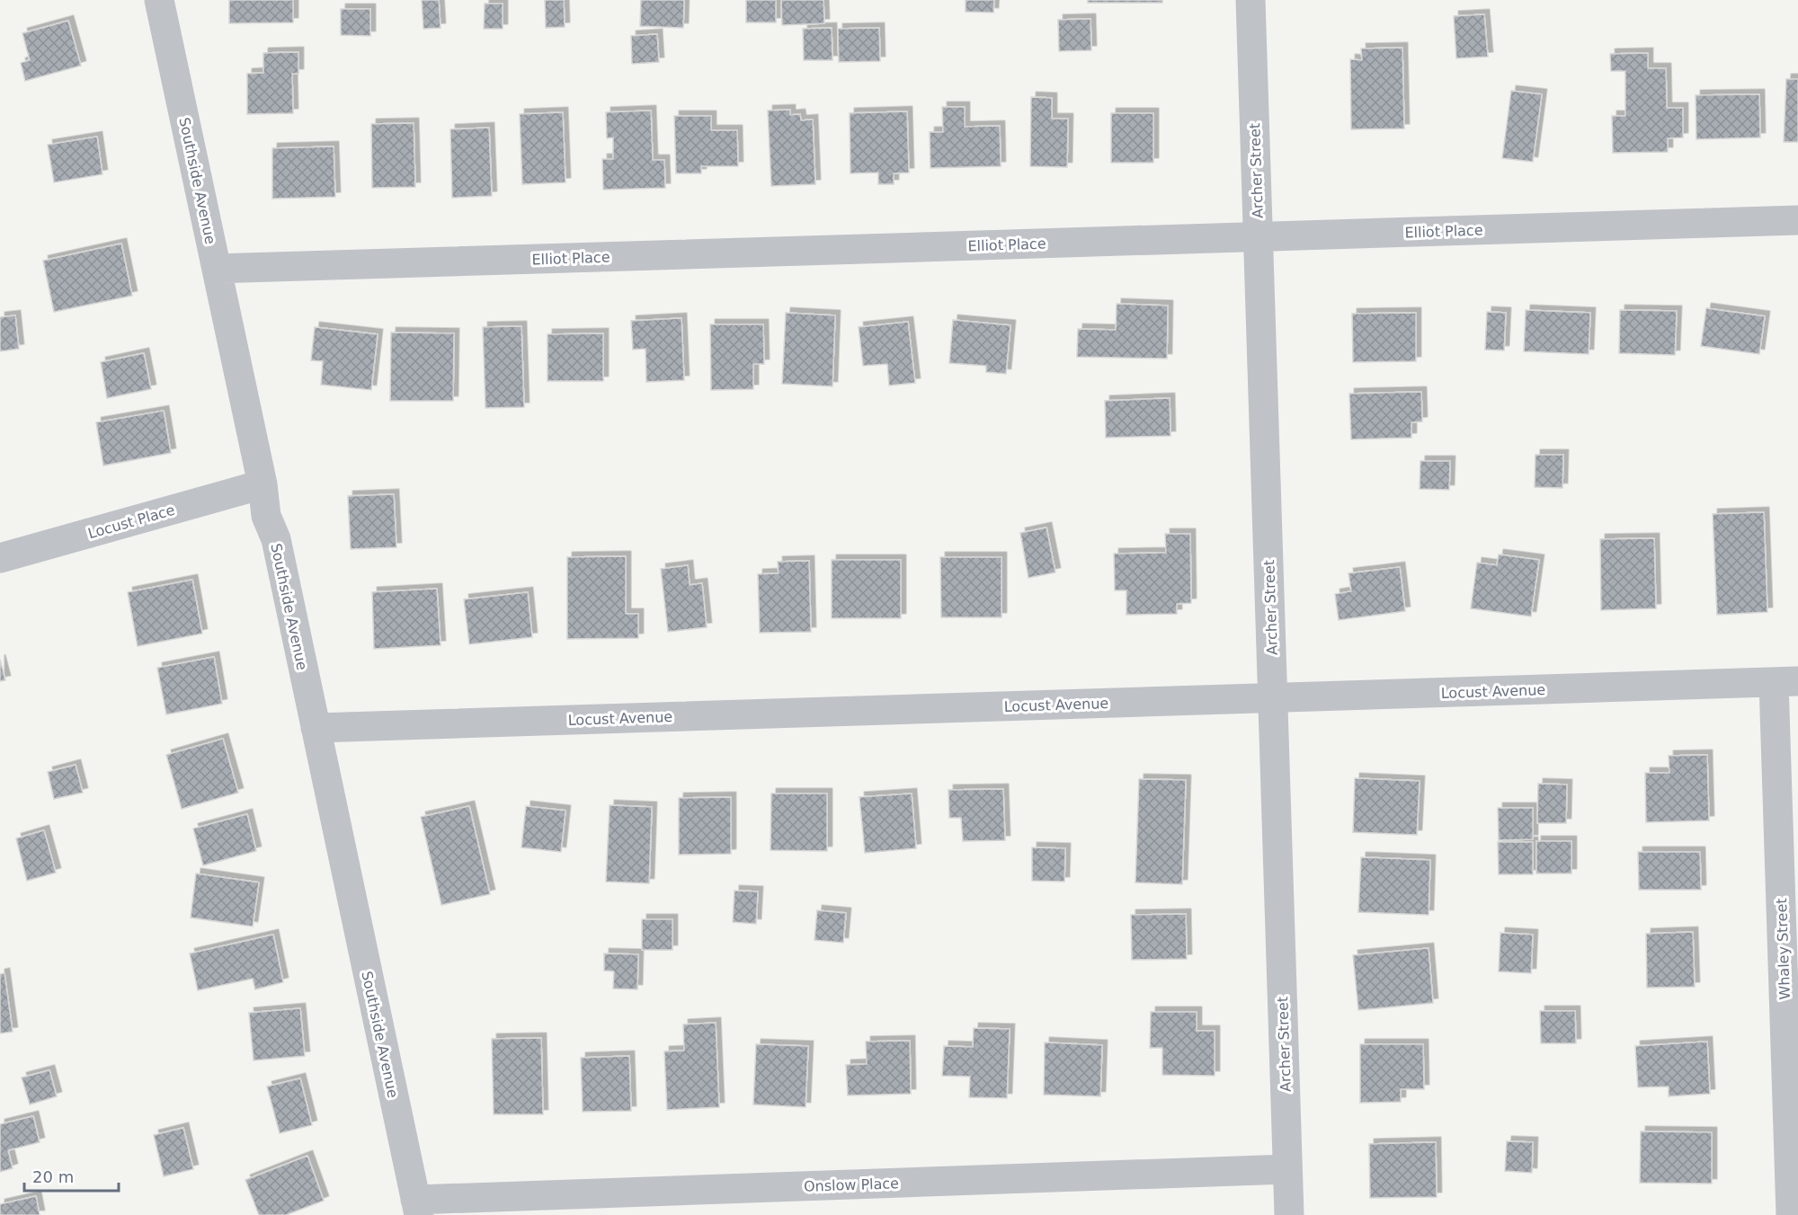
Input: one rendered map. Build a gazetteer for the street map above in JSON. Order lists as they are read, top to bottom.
{
  "streets": {
    "street": [
      "Archer Street",
      "Southside Avenue",
      "Elliot Place",
      "Locust Place",
      "Locust Avenue",
      "Whaley Street",
      "Onslow Place"
    ]
  },
  "crossings": [
    ["Archer Street", "Elliot Place"],
    ["Archer Street", "Locust Avenue"],
    ["Archer Street", "Onslow Place"],
    ["Southside Avenue", "Elliot Place"],
    ["Southside Avenue", "Locust Place"],
    ["Southside Avenue", "Locust Avenue"],
    ["Southside Avenue", "Onslow Place"],
    ["Locust Avenue", "Whaley Street"]
  ],
  "scale_bar": "20 m"
}
